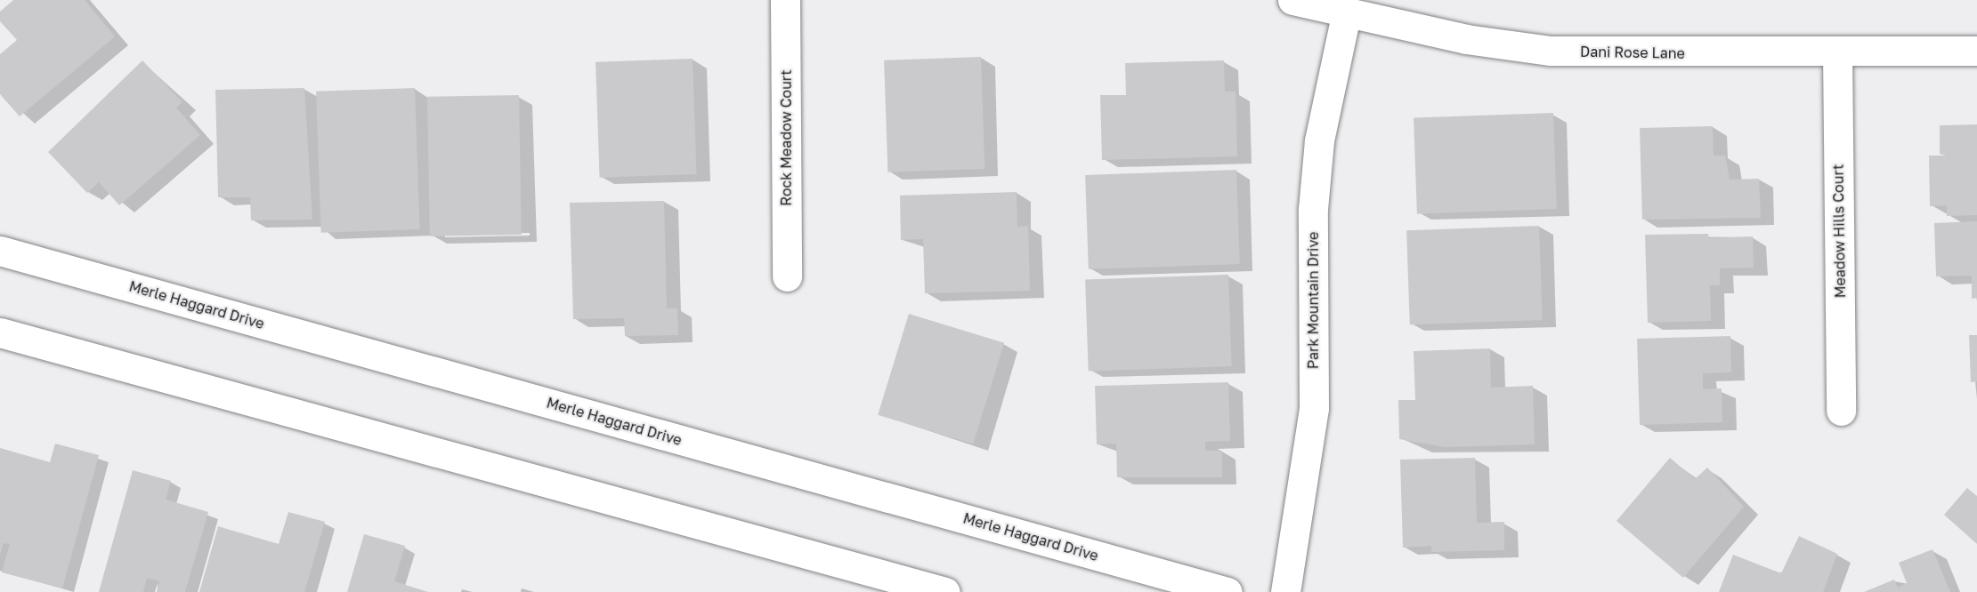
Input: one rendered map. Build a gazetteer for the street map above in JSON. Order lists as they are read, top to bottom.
{
  "streets": {
    "main road": [
      "Dani Rose Lane",
      "Rock Meadow Court",
      "Meadow Hills Court",
      "Park Mountain Drive",
      "Merle Haggard Drive"
    ]
  },
  "crossings": [
    ["Dani Rose Lane", "Meadow Hills Court"],
    ["Dani Rose Lane", "Park Mountain Drive"]
  ]
}
